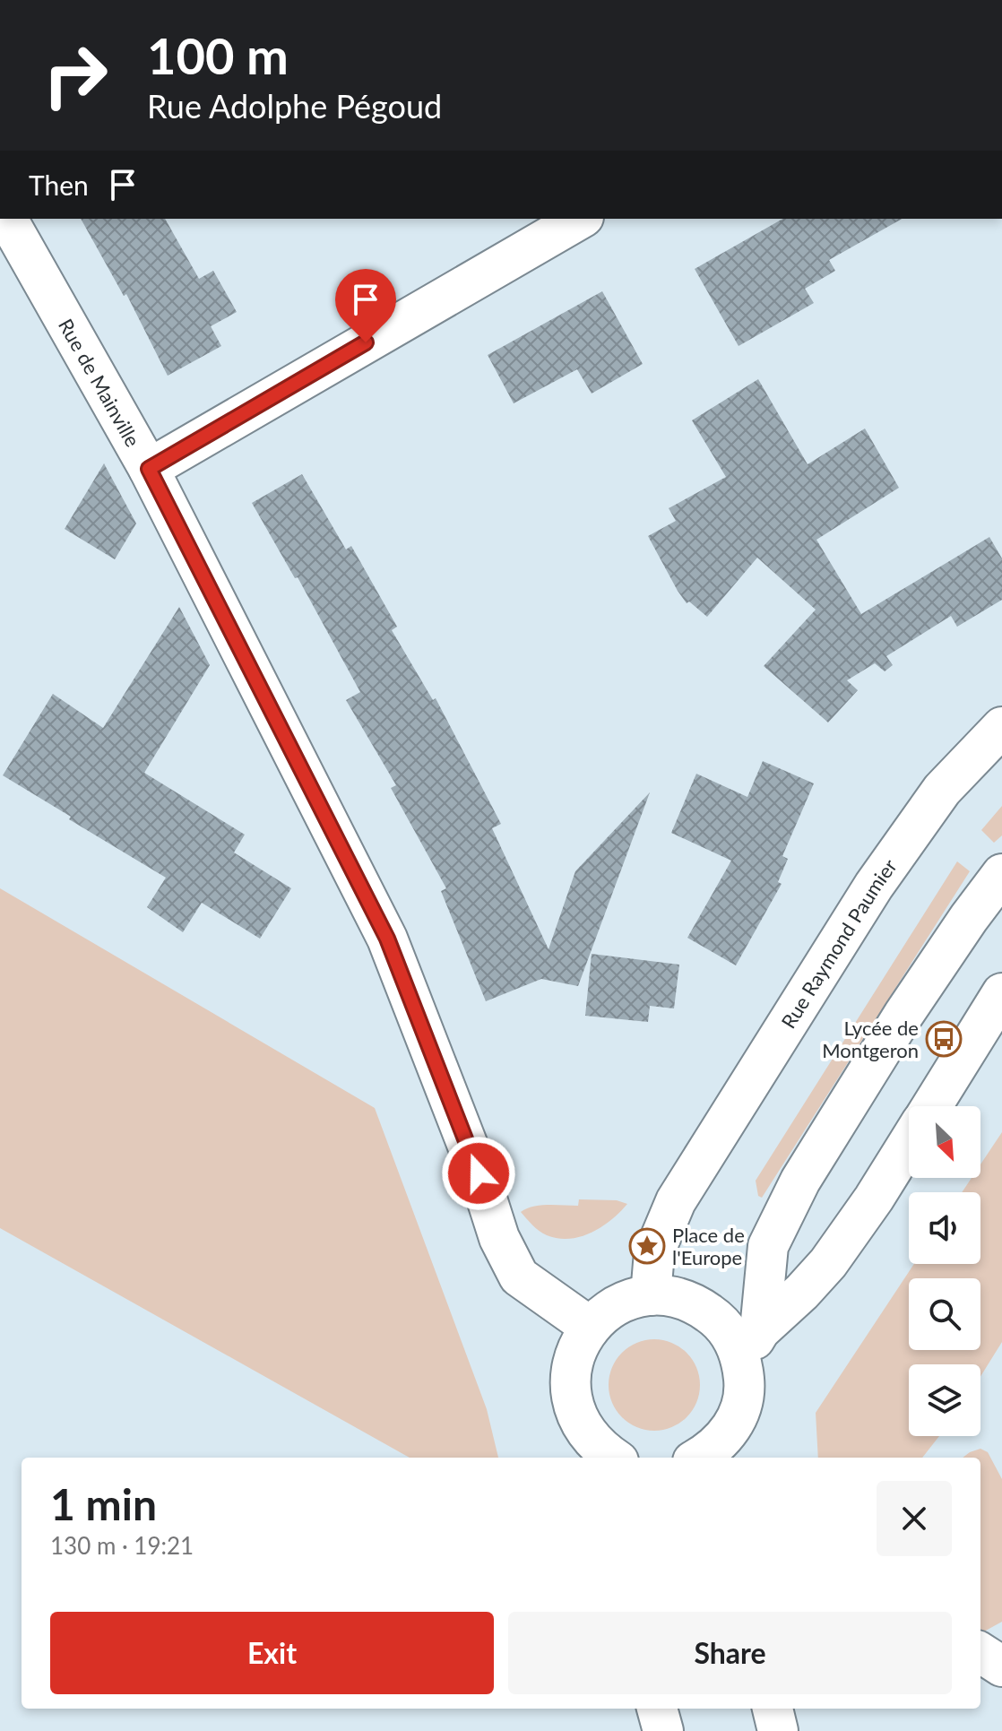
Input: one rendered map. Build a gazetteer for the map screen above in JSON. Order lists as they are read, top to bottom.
{
  "streets": {
    "street": ["Rue de Mainville", "Rue Raymond Paumier"]
  },
  "places": {
    "bus stop": ["Lycée de Montgeron"],
    "place": ["Place de l'Europe"]
  },
  "north": "bottom right",
  "page": {
    "turn": ["100 m", "Rue Adolphe Pégoud"],
    "then": "Then",
    "heading": ["1 min", "130 m · 19:21"],
    "buttons": ["Exit", "Share"]
  }
}
